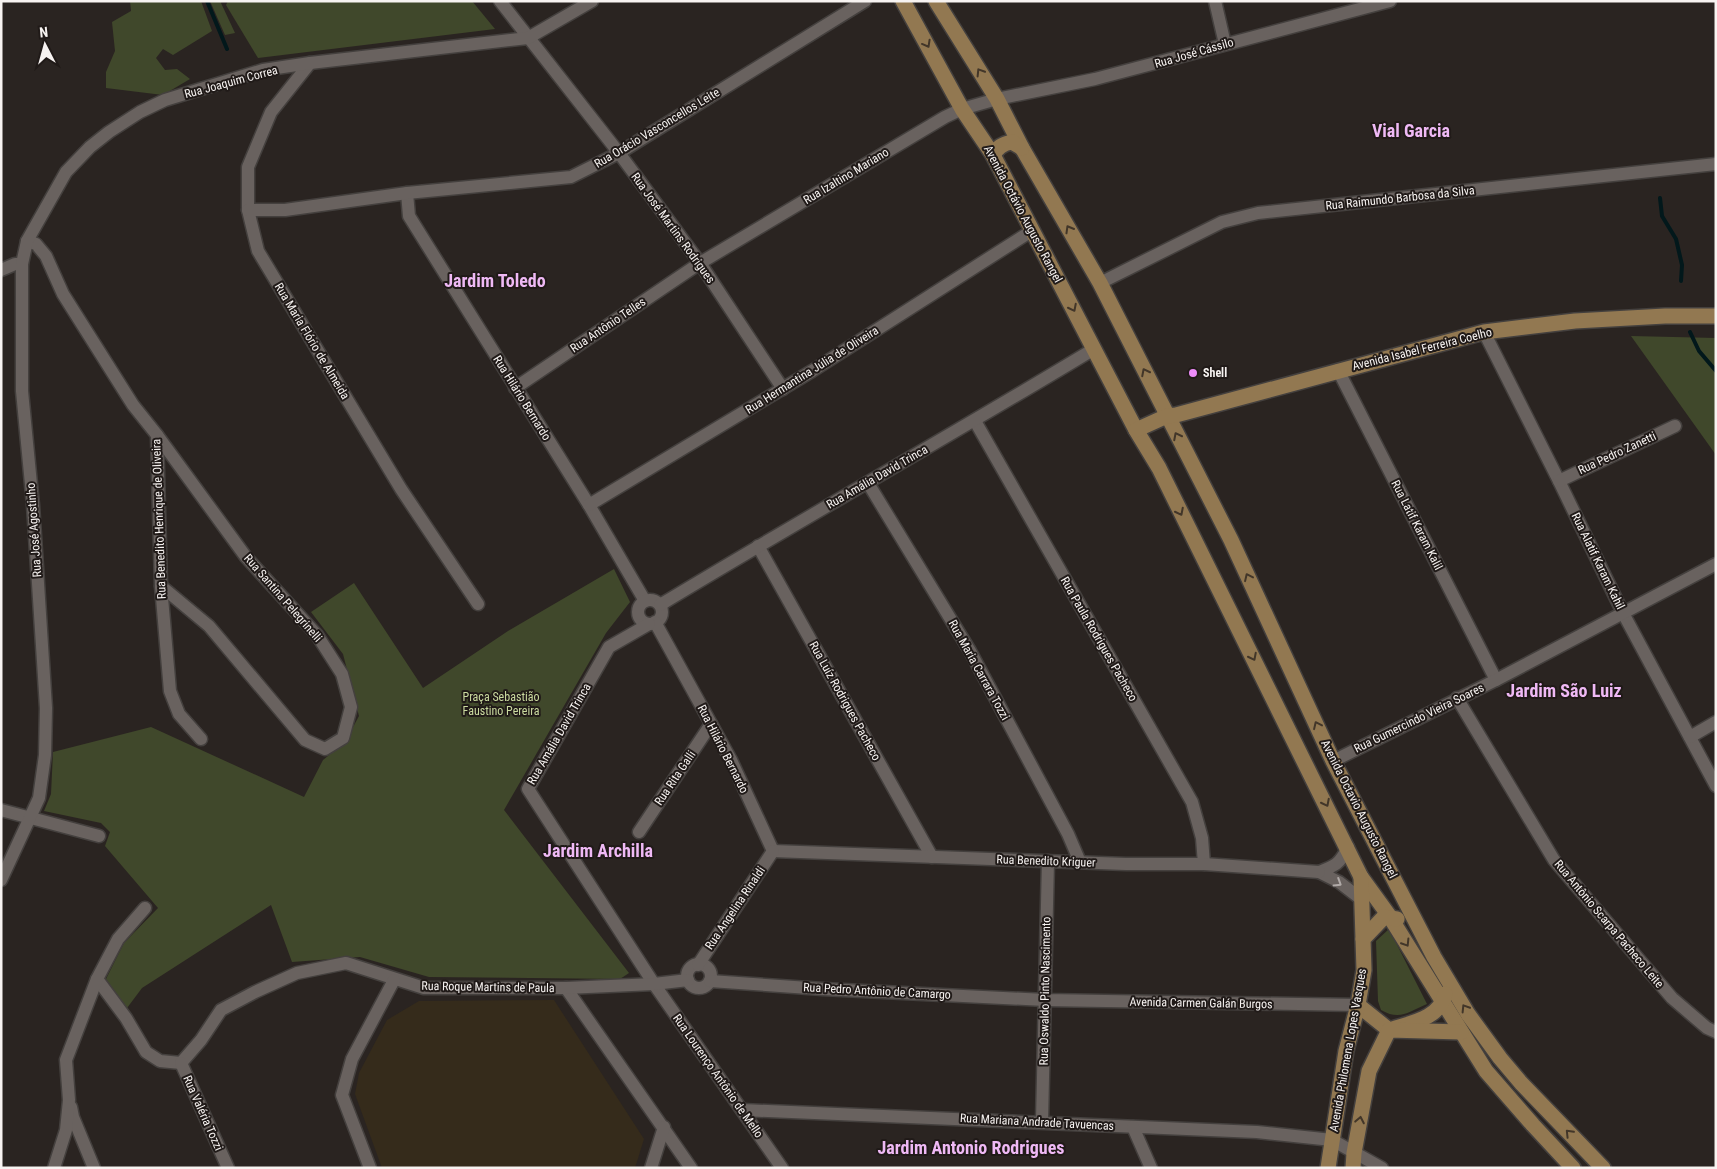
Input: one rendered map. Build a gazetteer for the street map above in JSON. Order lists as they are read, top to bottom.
{
  "streets": {
    "main road": [
      "Avenida Octávio Augusto Rangel",
      "Avenida Isabel Ferreira Coelho",
      "Avenida Octavio Augusto Rangel",
      "Avenida Philomena Lopes Vasques"
    ],
    "street": [
      "Rua José Cássilo",
      "Rua Joaquim Correa",
      "Rua Orácio Vasconcellos Leite",
      "Rua Izaltino Mariano",
      "Rua Raimundo Barbosa da Silva",
      "Rua José Martins Rodrigues",
      "Rua Antônio Telles",
      "Rua Maria Flório de Almeida",
      "Rua Hermantina Júlia de Oliveira",
      "Rua Hilário Bernardo",
      "Rua Pedro Zanetti",
      "Rua Amália David Trinca",
      "Rua Benedito Henrique de Oliveira",
      "Rua Latif Karam Kalil",
      "Rua José Agostinho",
      "Rua Alatif Karam Kahil",
      "Rua Santina Pelegrinelli",
      "Rua Paula Rodrigues Pacheco",
      "Rua Maria Carrara Tozzi",
      "Rua Luíz Rodrigues Pacheco",
      "Rua Gumercindo Vieira Soares",
      "Rua Rita Galli",
      "Rua Benedito Kriguer",
      "Rua Angelina Rinaldi",
      "Rua Antônio Scarpa Pacheco Leite",
      "Rua Roque Martins de Paula",
      "Rua Pedro Antônio de Camargo",
      "Rua Oswaldo Pinto Nascimento",
      "Avenida Carmen Galán Burgos",
      "Rua Lourenço Antônio de Mello",
      "Rua Valéria Tozzi",
      "Rua Mariana Andrade Tavuencas"
    ]
  },
  "crossings": [
    ["Rua José Cássilo", "Rua Izaltino Mariano"],
    ["Rua Joaquim Correa", "Rua José Martins Rodrigues"],
    ["Rua Joaquim Correa", "Rua Maria Flório de Almeida"],
    ["Rua Joaquim Correa", "Rua Benedito Henrique de Oliveira"],
    ["Rua Joaquim Correa", "Rua José Agostinho"],
    ["Rua Orácio Vasconcellos Leite", "Rua José Martins Rodrigues"],
    ["Rua Orácio Vasconcellos Leite", "Rua Maria Flório de Almeida"],
    ["Rua Orácio Vasconcellos Leite", "Rua Hilário Bernardo"],
    ["Rua Izaltino Mariano", "Avenida Octávio Augusto Rangel"],
    ["Rua Izaltino Mariano", "Rua José Martins Rodrigues"],
    ["Rua Izaltino Mariano", "Rua Antônio Telles"],
    ["Avenida Octávio Augusto Rangel", "Avenida Isabel Ferreira Coelho"],
    ["Avenida Octávio Augusto Rangel", "Rua Hermantina Júlia de Oliveira"],
    ["Avenida Octávio Augusto Rangel", "Rua Amália David Trinca"],
    ["Rua José Martins Rodrigues", "Rua Antônio Telles"],
    ["Rua José Martins Rodrigues", "Rua Hermantina Júlia de Oliveira"],
    ["Rua Antônio Telles", "Rua Hilário Bernardo"],
    ["Avenida Isabel Ferreira Coelho", "Rua Latif Karam Kalil"],
    ["Avenida Isabel Ferreira Coelho", "Rua Alatif Karam Kahil"],
    ["Avenida Isabel Ferreira Coelho", "Avenida Octavio Augusto Rangel"],
    ["Rua Hermantina Júlia de Oliveira", "Rua Hilário Bernardo"],
    ["Rua Hilário Bernardo", "Rua Amália David Trinca"],
    ["Rua Hilário Bernardo", "Rua Rita Galli"],
    ["Rua Hilário Bernardo", "Rua Benedito Kriguer"],
    ["Rua Hilário Bernardo", "Rua Angelina Rinaldi"],
    ["Rua Pedro Zanetti", "Rua Alatif Karam Kahil"],
    ["Rua Amália David Trinca", "Rua Paula Rodrigues Pacheco"],
    ["Rua Amália David Trinca", "Rua Maria Carrara Tozzi"],
    ["Rua Amália David Trinca", "Rua Luíz Rodrigues Pacheco"],
    ["Rua Amália David Trinca", "Rua Roque Martins de Paula"],
    ["Rua Amália David Trinca", "Rua Lourenço Antônio de Mello"],
    ["Rua Benedito Henrique de Oliveira", "Rua José Agostinho"],
    ["Rua Benedito Henrique de Oliveira", "Rua Santina Pelegrinelli"],
    ["Rua Latif Karam Kalil", "Rua Gumercindo Vieira Soares"],
    ["Rua Alatif Karam Kahil", "Rua Gumercindo Vieira Soares"],
    ["Rua Paula Rodrigues Pacheco", "Rua Benedito Kriguer"],
    ["Rua Maria Carrara Tozzi", "Rua Benedito Kriguer"],
    ["Rua Luíz Rodrigues Pacheco", "Rua Benedito Kriguer"],
    ["Rua Gumercindo Vieira Soares", "Avenida Octavio Augusto Rangel"],
    ["Rua Gumercindo Vieira Soares", "Rua Antônio Scarpa Pacheco Leite"],
    ["Rua Benedito Kriguer", "Rua Angelina Rinaldi"],
    ["Rua Benedito Kriguer", "Rua Oswaldo Pinto Nascimento"],
    ["Rua Benedito Kriguer", "Avenida Philomena Lopes Vasques"],
    ["Rua Angelina Rinaldi", "Rua Pedro Antônio de Camargo"],
    ["Rua Roque Martins de Paula", "Rua Lourenço Antônio de Mello"],
    ["Rua Roque Martins de Paula", "Rua Valéria Tozzi"],
    ["Rua Pedro Antônio de Camargo", "Rua Oswaldo Pinto Nascimento"],
    ["Rua Pedro Antônio de Camargo", "Avenida Carmen Galán Burgos"],
    ["Rua Oswaldo Pinto Nascimento", "Avenida Carmen Galán Burgos"],
    ["Rua Oswaldo Pinto Nascimento", "Rua Mariana Andrade Tavuencas"],
    ["Avenida Carmen Galán Burgos", "Avenida Philomena Lopes Vasques"],
    ["Avenida Philomena Lopes Vasques", "Rua Mariana Andrade Tavuencas"],
    ["Rua Lourenço Antônio de Mello", "Rua Mariana Andrade Tavuencas"]
  ],
  "districts": [
    "Vial Garcia",
    "Jardim Toledo",
    "Jardim São Luiz",
    "Jardim Archilla",
    "Jardim Antonio Rodrigues"
  ],
  "parks": ["Praça Sebastião Faustino Pereira"],
  "places": ["Shell"],
  "north": "top"
}
